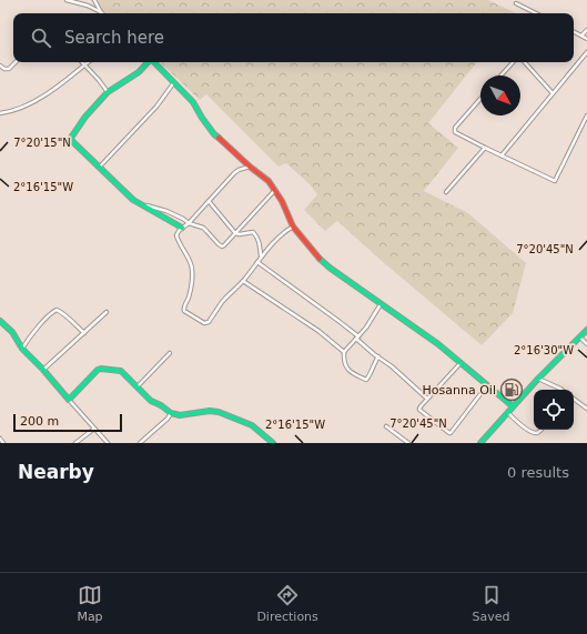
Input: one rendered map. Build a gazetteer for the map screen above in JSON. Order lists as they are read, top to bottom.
{
  "places": {
    "fuel station": ["Hosanna Oil"]
  },
  "scale_bar": "200 m",
  "north": "bottom right",
  "page": {
    "search": "Search here",
    "scale": "200 m",
    "heading": ["Nearby", "0 results"],
    "nav": ["Map", "Directions", "Saved"]
  },
  "coordinates": [
    "7°20'15\"N",
    "2°16'15\"W",
    "7°20'45\"N",
    "2°16'30\"W"
  ]
}
